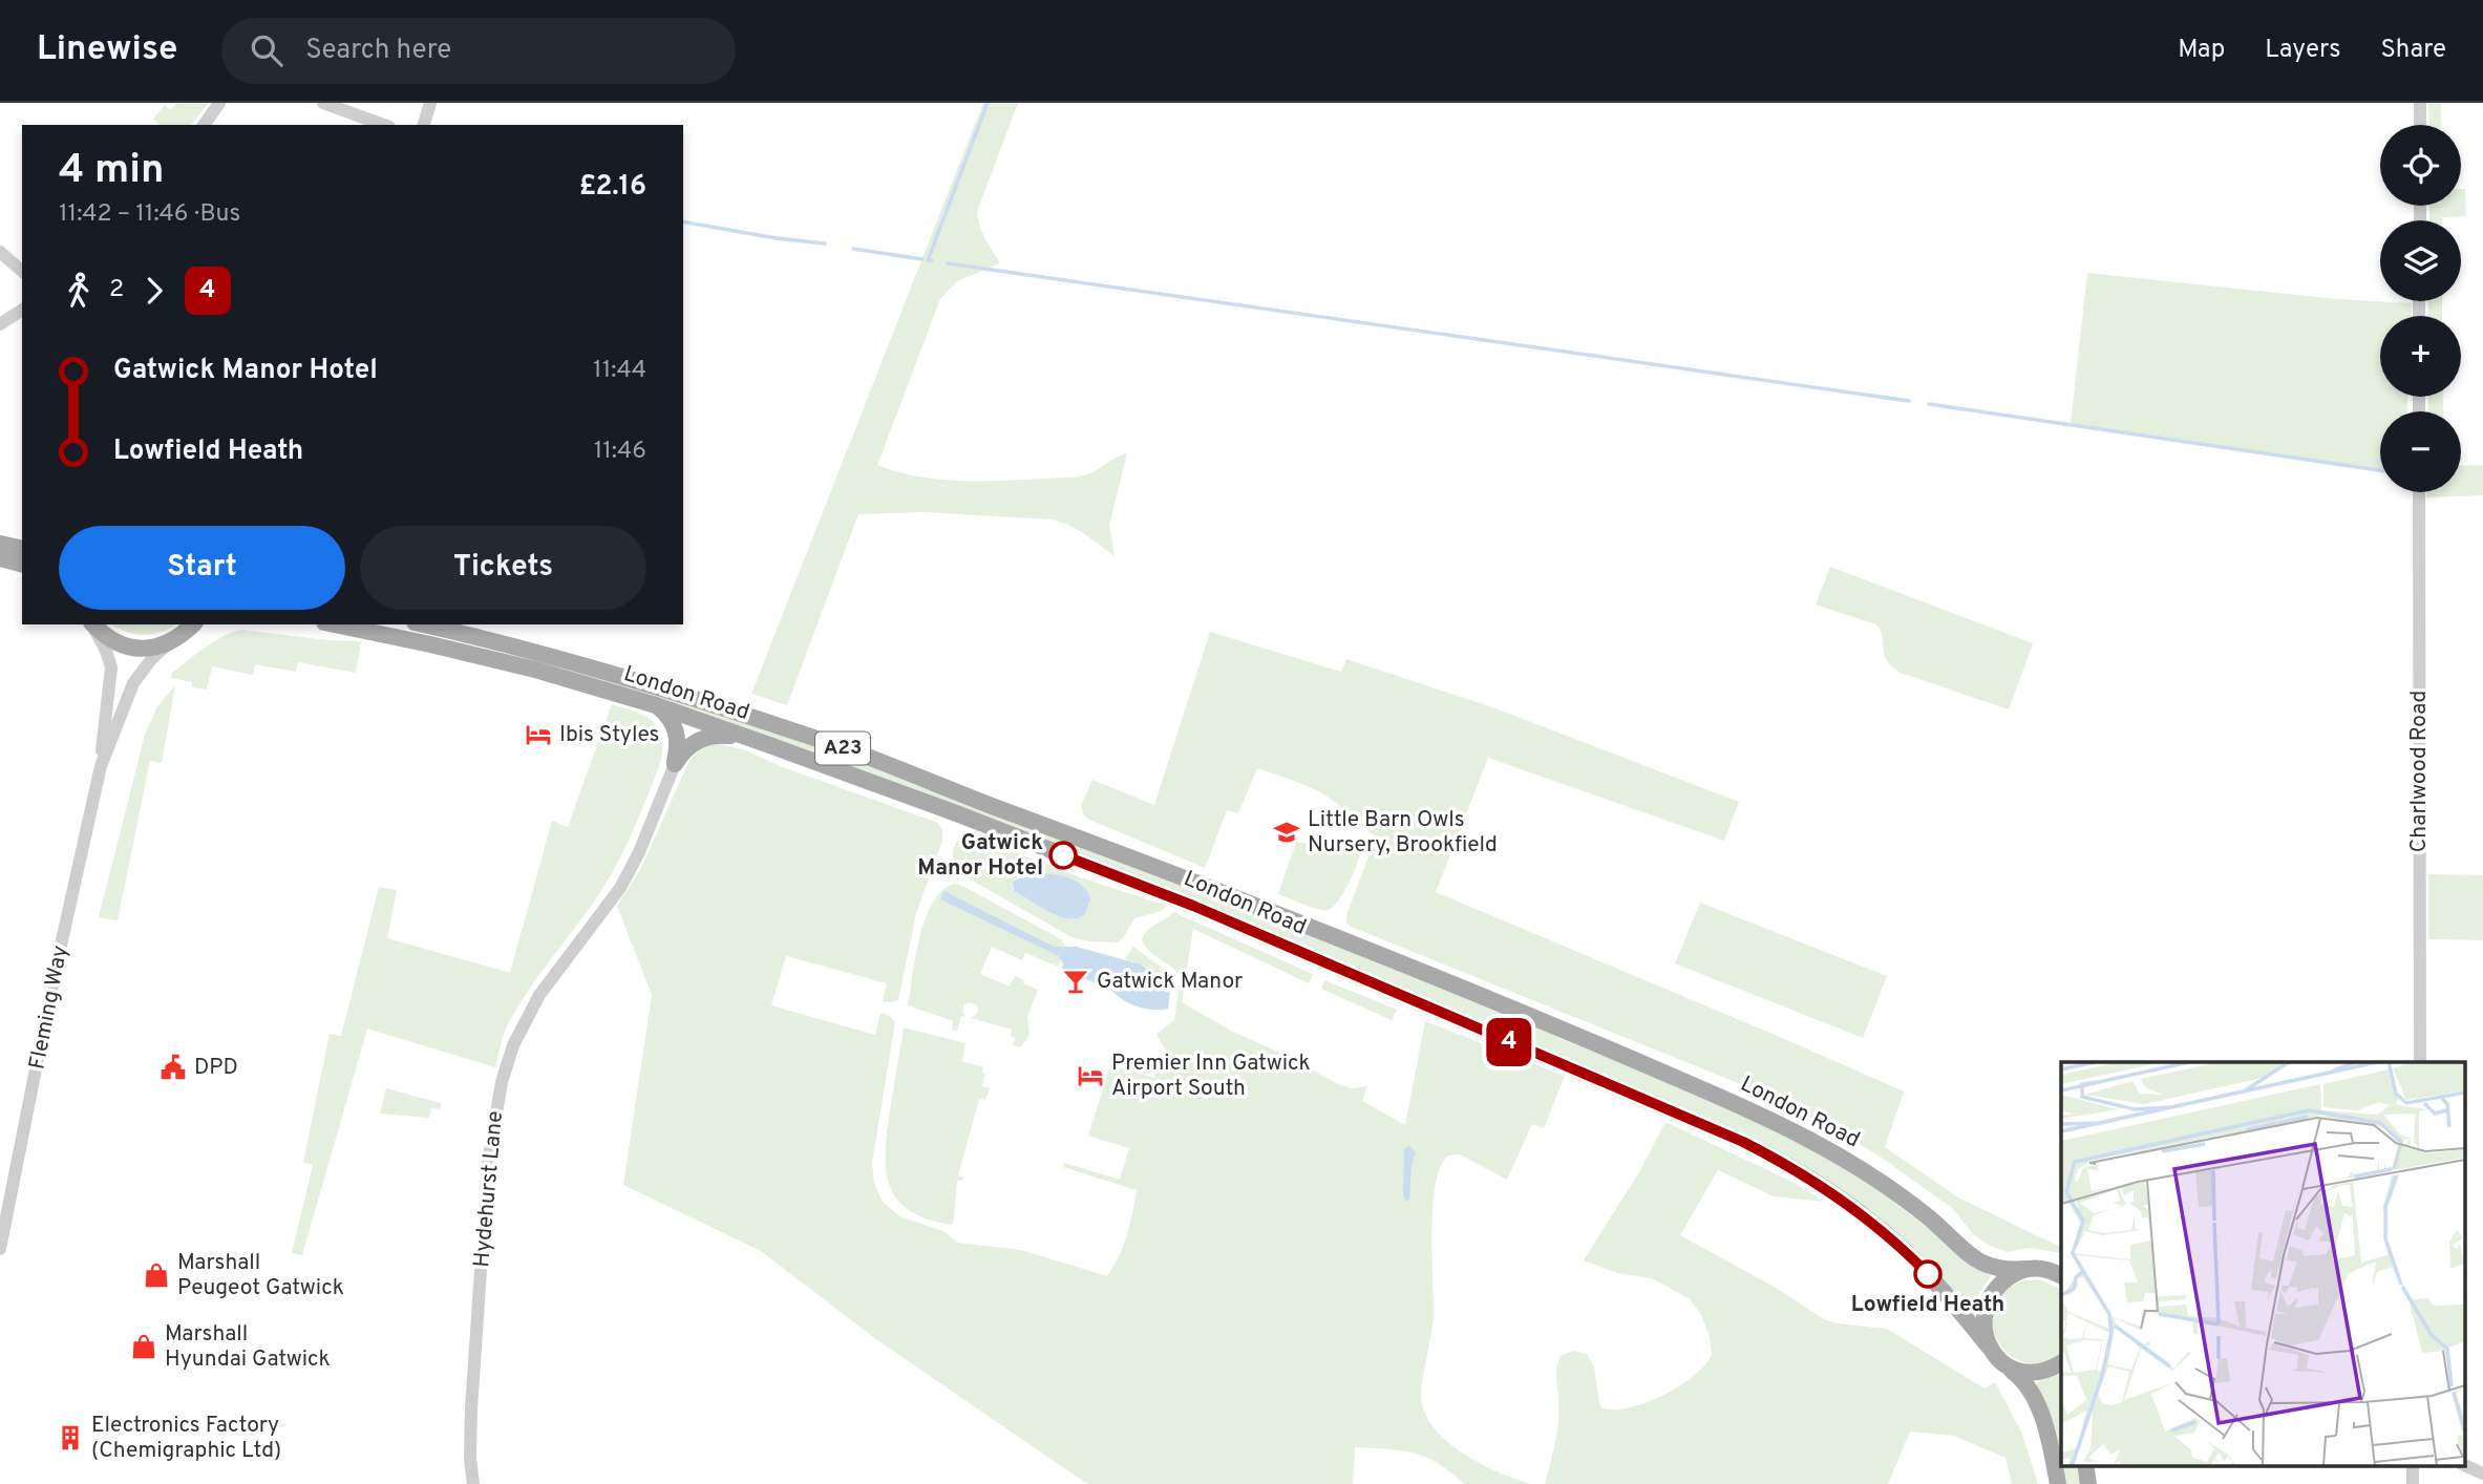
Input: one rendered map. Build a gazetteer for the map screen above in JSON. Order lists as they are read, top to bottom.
{
  "streets": {
    "main road": ["London Road", "A23"],
    "street": ["Charlwood Road", "Fleming Way", "Hydehurst Lane"]
  },
  "places": {
    "hotel": ["Ibis Styles", "Premier Inn Gatwick Airport South"],
    "school or university": ["Little Barn Owls Nursery, Brookfield"],
    "other": ["Gatwick Manor Hotel", "Lowfield Heath"],
    "bar": ["Gatwick Manor"],
    "public building": ["DPD"],
    "shop": ["Marshall Peugeot Gatwick", "Marshall Hyundai Gatwick"],
    "building": ["Electronics Factory (Chemigraphic Ltd)"]
  },
  "lines": ["bus line 4"],
  "page": {
    "header": "Linewise",
    "search": "Search here",
    "nav": ["Map", "Layers", "Share"],
    "on_map": "4",
    "map_buttons": ["+", "−"],
    "heading": ["4 min", "11:42 – 11:46 · Bus", "£2.16"],
    "legs": ["2", "4"],
    "list": [
      {
        "name": "Gatwick Manor Hotel",
        "value": "11:44"
      },
      {
        "name": "Lowfield Heath",
        "value": "11:46"
      }
    ],
    "buttons": ["Start", "Tickets"]
  }
}
